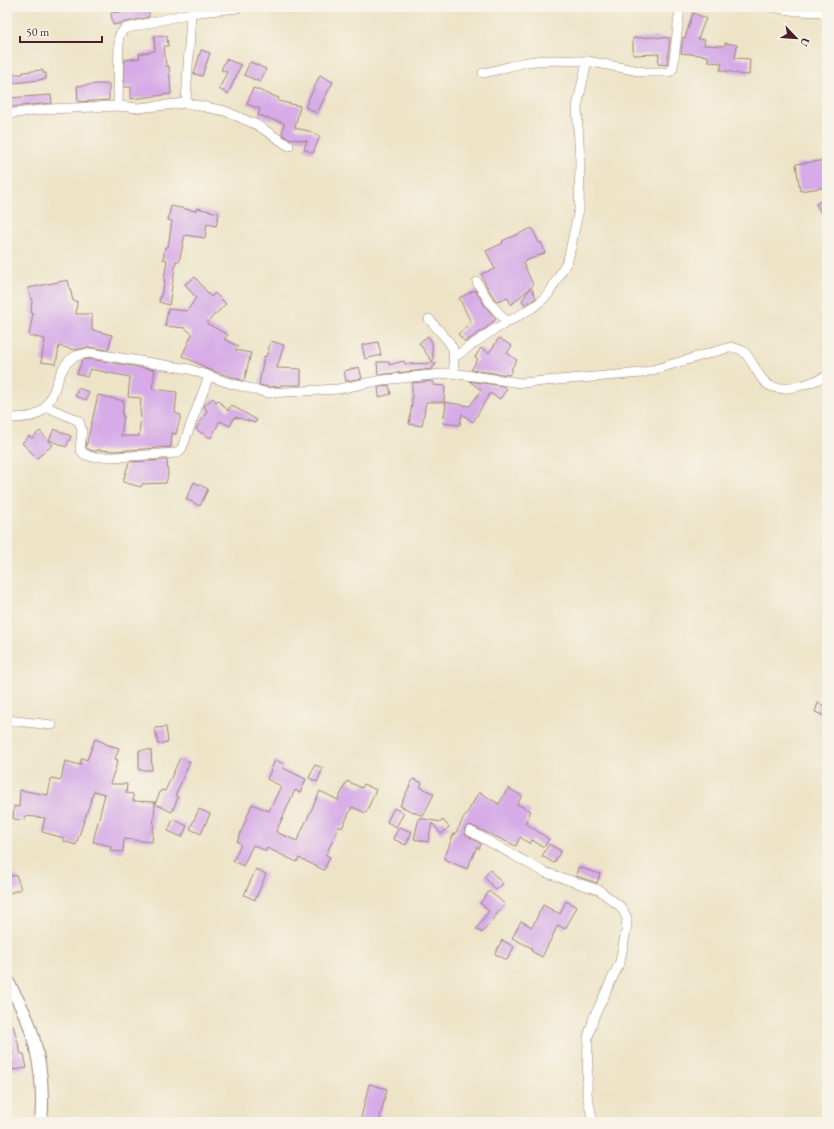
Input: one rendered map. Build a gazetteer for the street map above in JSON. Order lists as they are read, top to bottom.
{
  "scale_bar": "50 m",
  "north": "bottom right"
}
